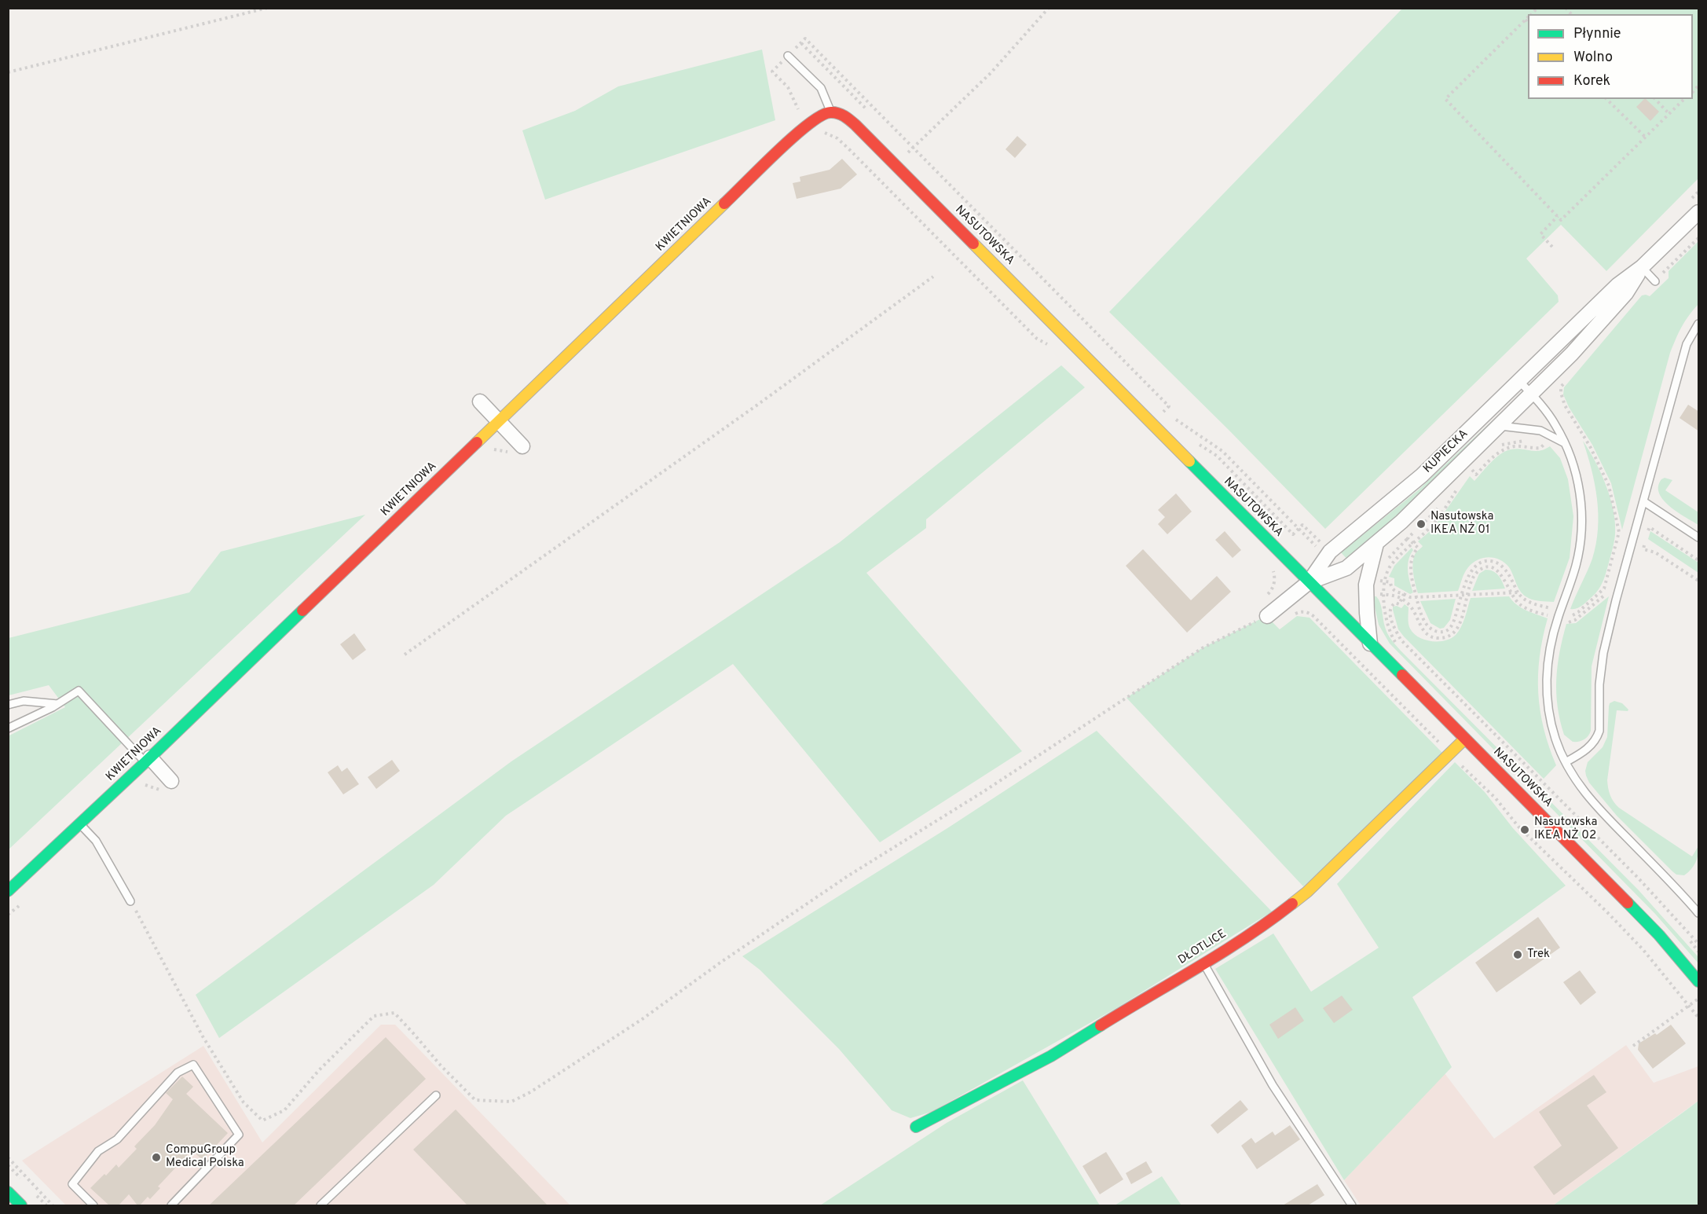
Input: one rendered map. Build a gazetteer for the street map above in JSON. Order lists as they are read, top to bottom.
{
  "streets": {
    "street": [
      "KWIETNIOWA",
      "NASUTOWSKA",
      "KUPIECKA",
      "DŁOTLICE"
    ]
  },
  "crossings": [
    ["KWIETNIOWA", "NASUTOWSKA"],
    ["NASUTOWSKA", "KUPIECKA"],
    ["NASUTOWSKA", "DŁOTLICE"]
  ],
  "places": [
    "Nasutowska IKEA NŻ 01",
    "Nasutowska IKEA NŻ 02",
    "Trek",
    "CompuGroup Medical Polska"
  ],
  "legend": ["Płynnie", "Wolno", "Korek"]
}
